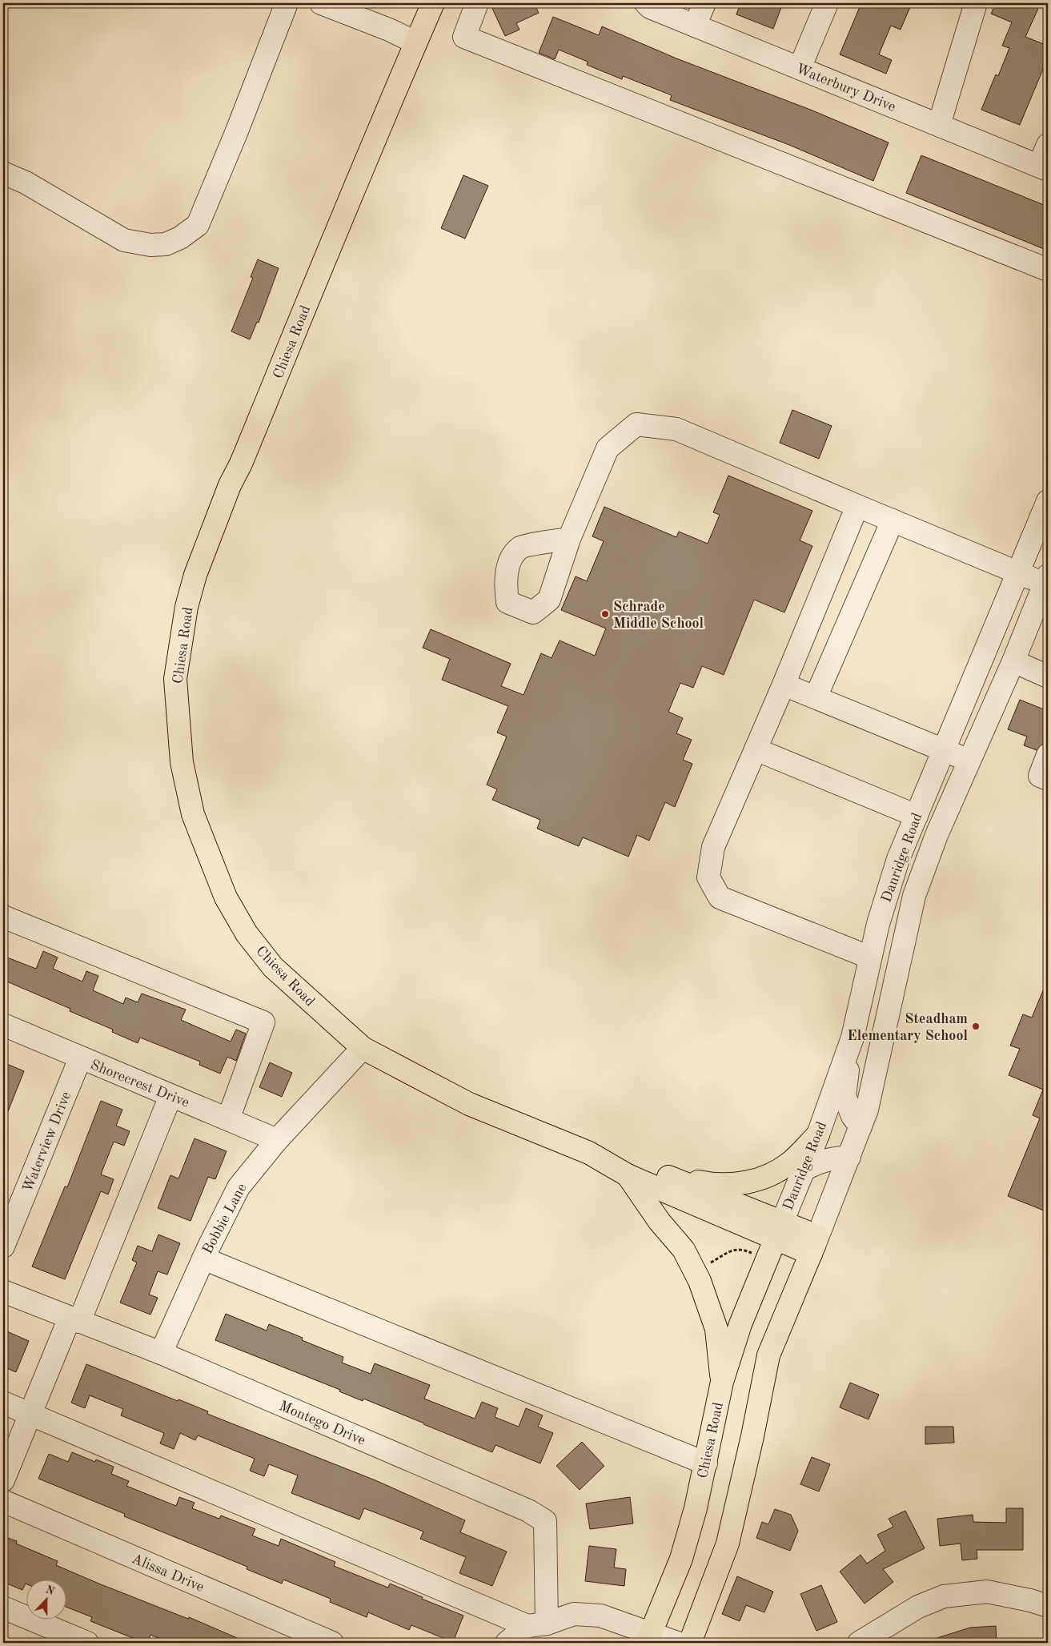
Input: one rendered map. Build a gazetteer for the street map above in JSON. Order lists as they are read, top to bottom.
{
  "streets": {
    "main road": ["Chiesa Road"],
    "street": [
      "Waterbury Drive",
      "Danridge Road",
      "Shorecrest Drive",
      "Waterview Drive",
      "Bobbie Lane",
      "Montego Drive",
      "Alissa Drive"
    ]
  },
  "crossings": [
    ["Chiesa Road", "Danridge Road"],
    ["Chiesa Road", "Bobbie Lane"],
    ["Shorecrest Drive", "Waterview Drive"],
    ["Shorecrest Drive", "Bobbie Lane"],
    ["Bobbie Lane", "Montego Drive"]
  ],
  "places": ["Schrade Middle School", "Steadham Elementary School"],
  "north": "top"
}
